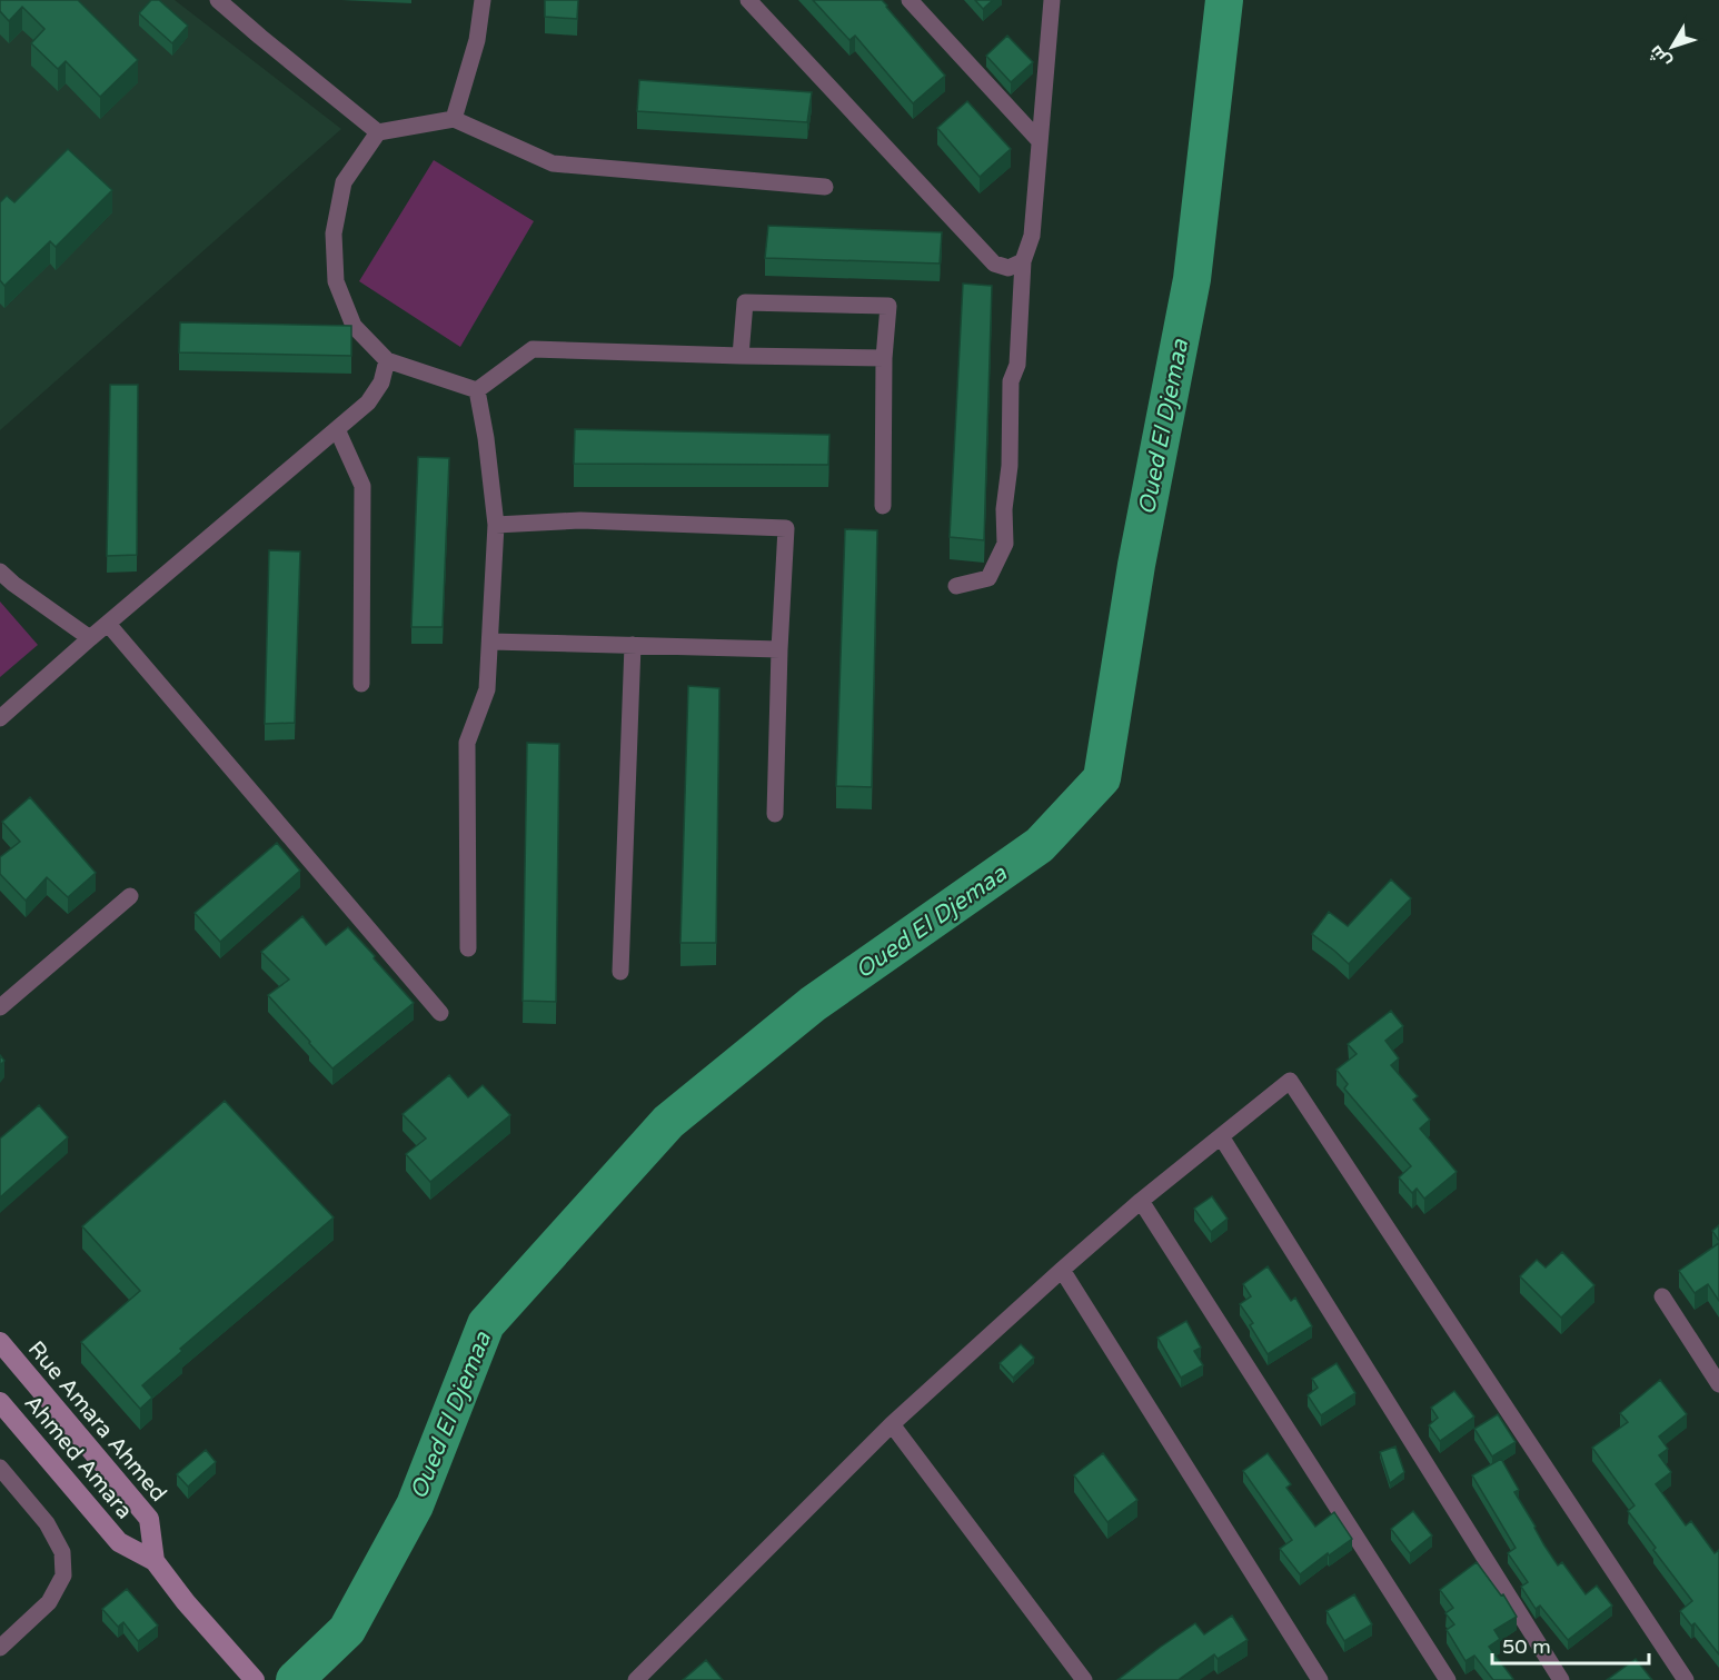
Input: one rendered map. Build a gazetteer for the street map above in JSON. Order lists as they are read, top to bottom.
{
  "streets": {
    "street": ["Rue Amara Ahmed", "Ahmed Amara"]
  },
  "crossings": [
    ["Rue Amara Ahmed", "Ahmed Amara"]
  ],
  "water": ["Oued El Djemaa"],
  "scale_bar": "50 m",
  "north": "bottom left"
}
